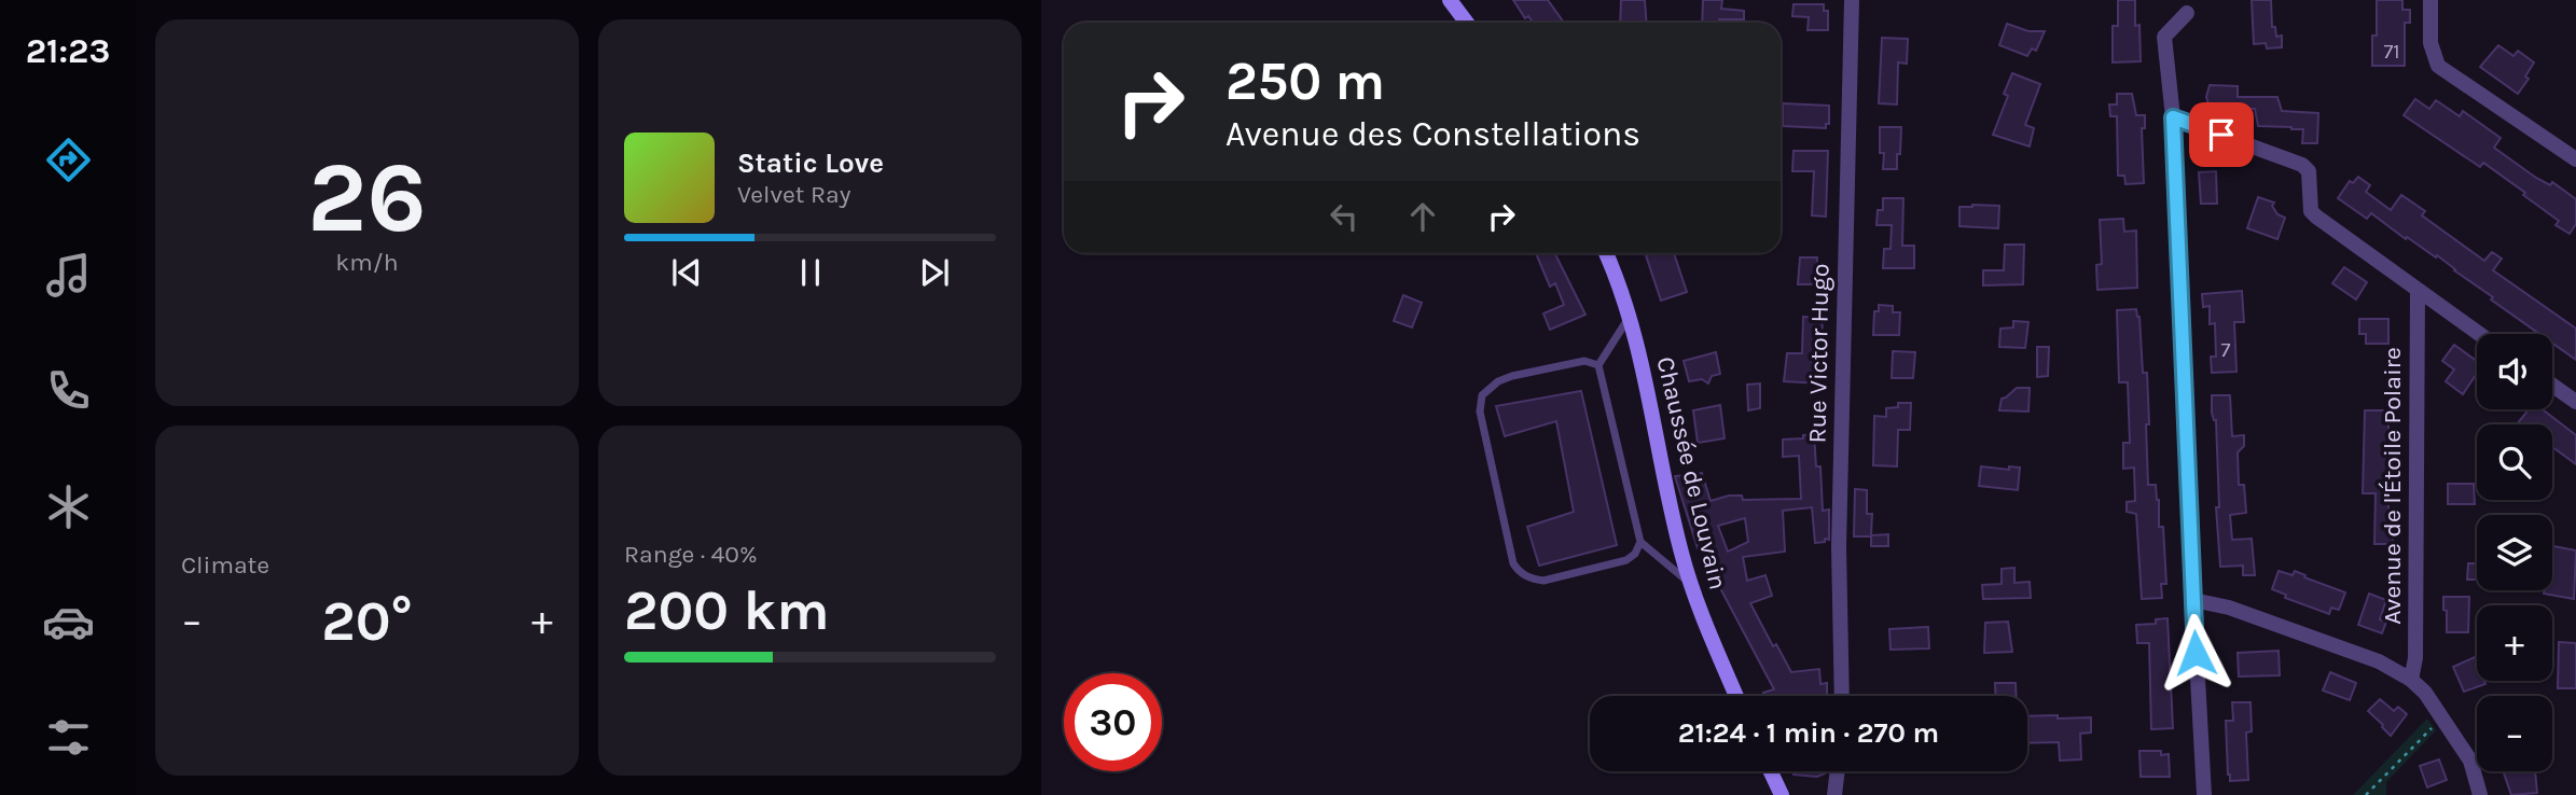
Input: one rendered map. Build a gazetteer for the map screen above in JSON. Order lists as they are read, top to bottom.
{
  "streets": {
    "main road": ["Chaussée de Louvain"],
    "street": ["Rue Victor Hugo", "Avenue de l'Étoile Polaire"]
  },
  "house_numbers": ["71", "7"],
  "page": {
    "tabs": "21:23",
    "tile": [
      ["26", "km/h"],
      "Climate",
      ["Range · 40%", "200 km"]
    ],
    "turn": ["250 m", "Avenue des Constellations"],
    "song": ["Static Love", "Velvet Ray"],
    "map_buttons": ["+", "−"],
    "heat": ["−", "20°", "+"],
    "limit": "30",
    "trip": "21:24 · 1 min · 270 m"
  }
}
